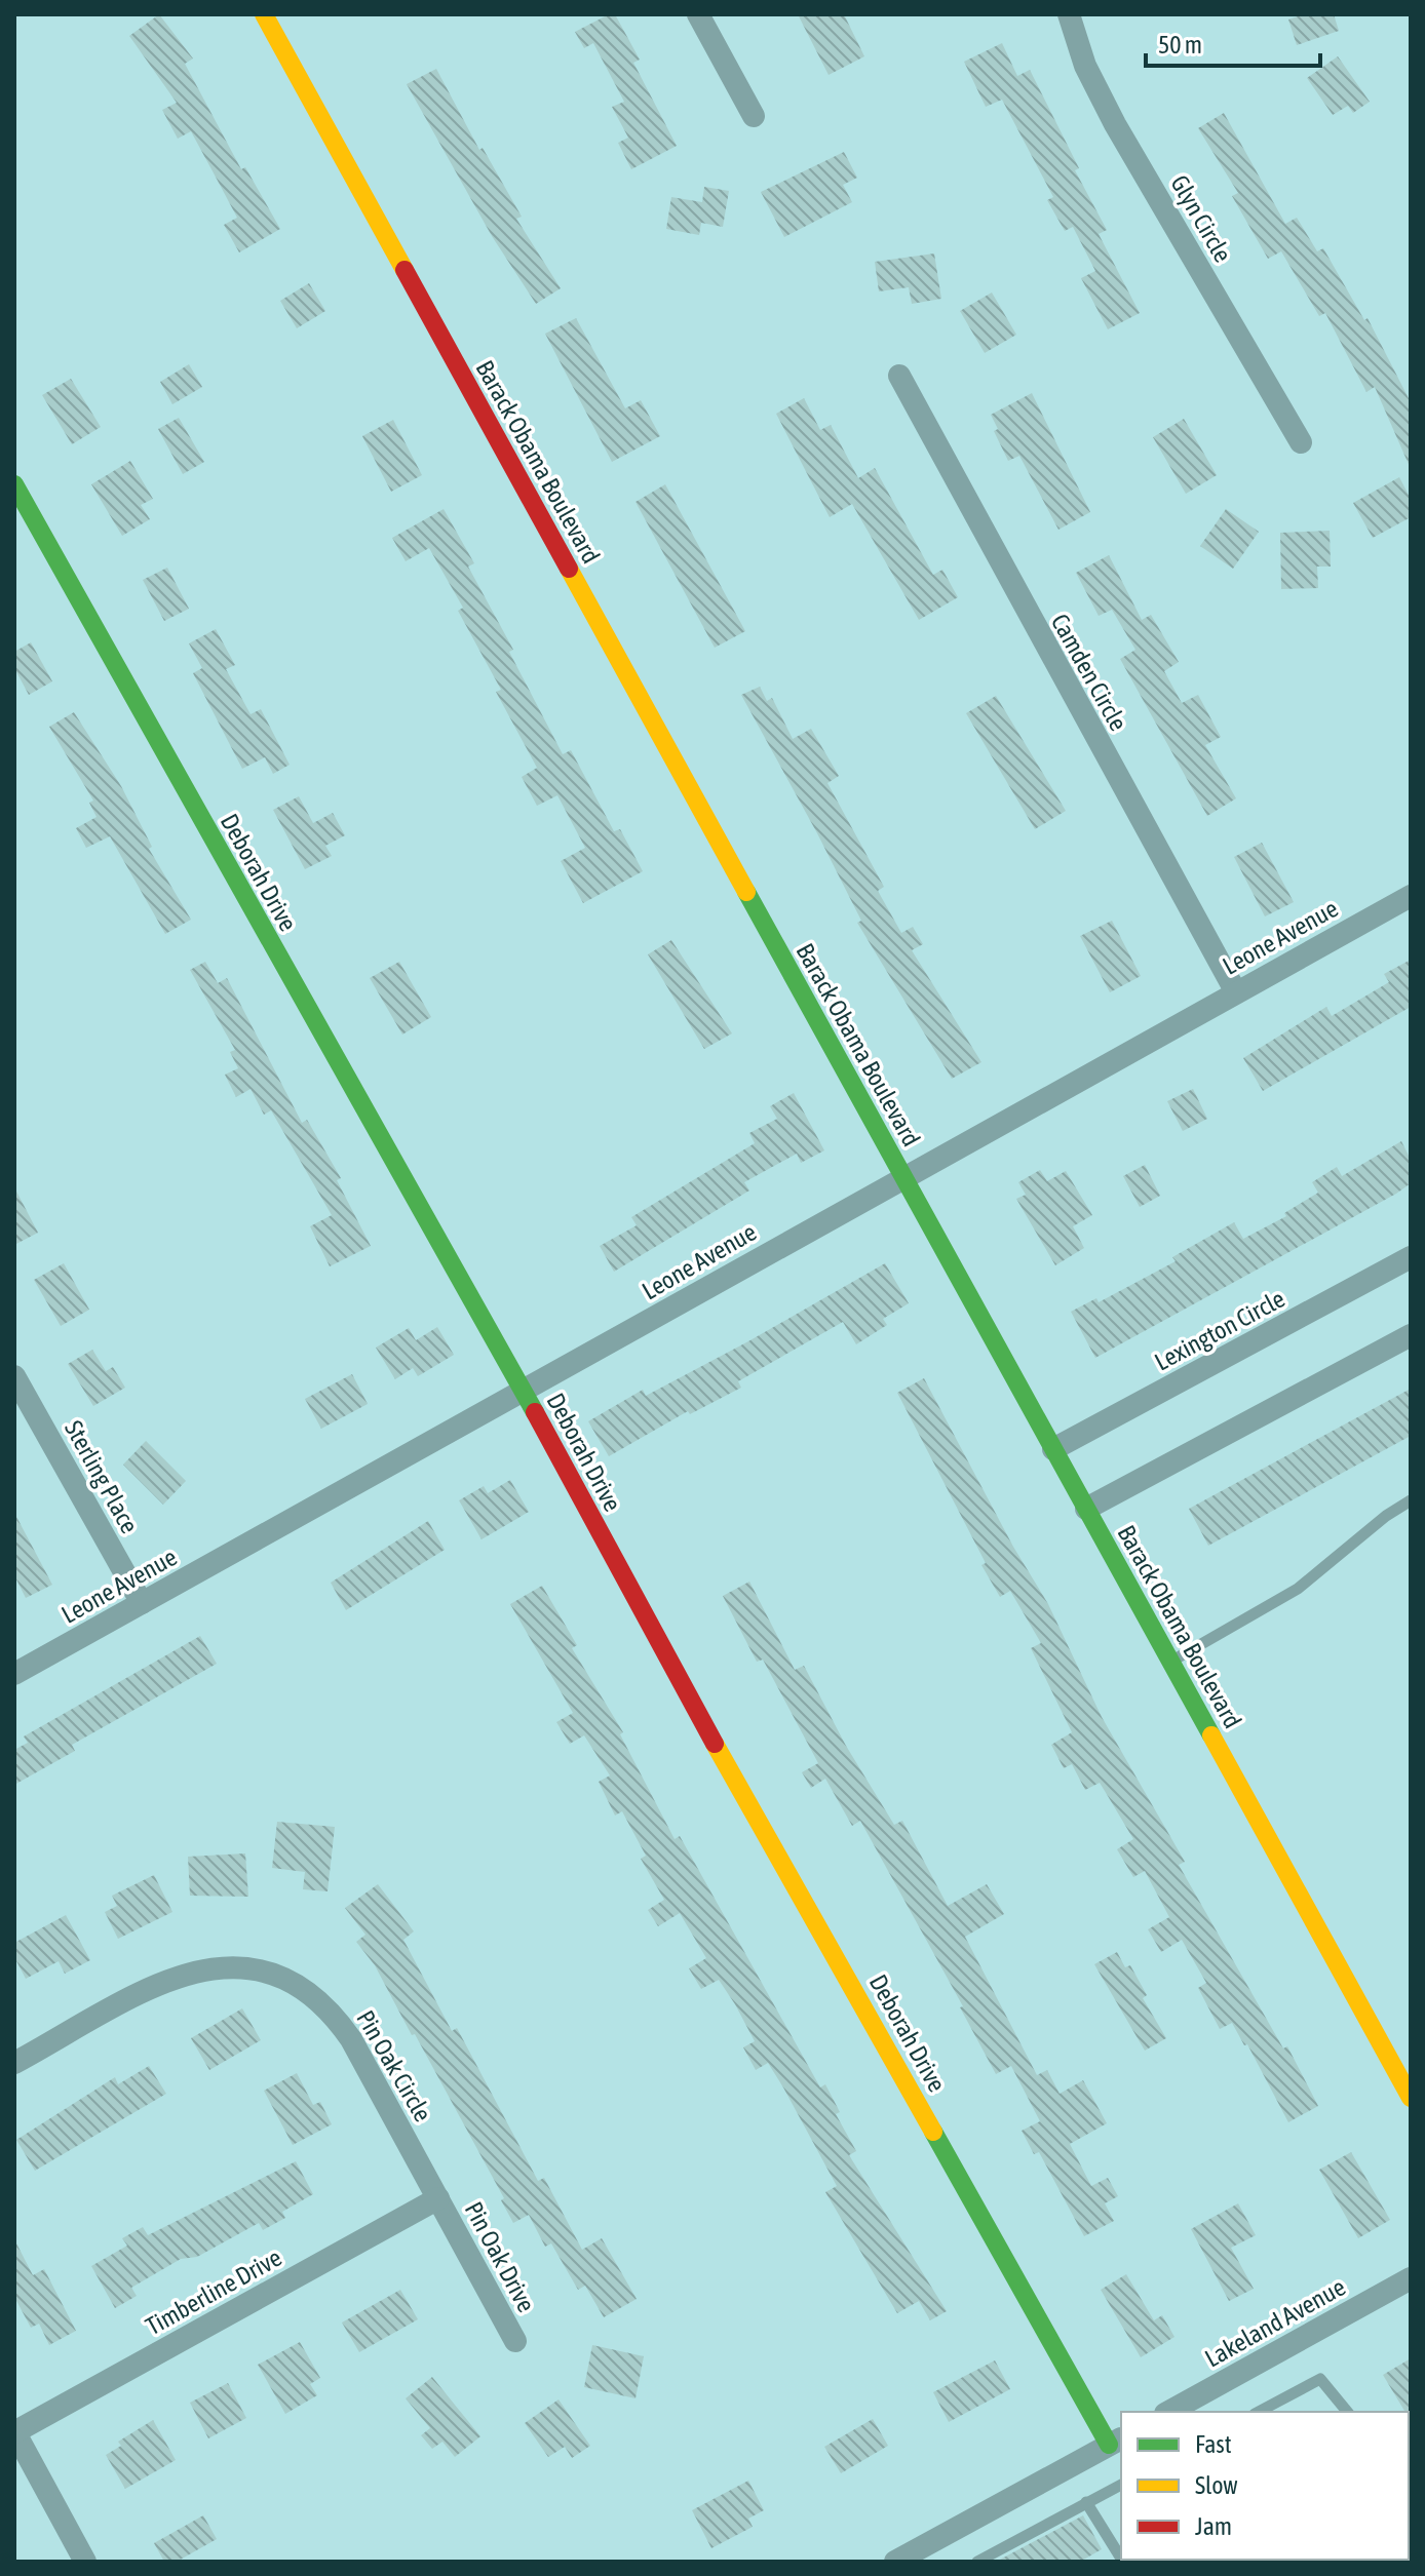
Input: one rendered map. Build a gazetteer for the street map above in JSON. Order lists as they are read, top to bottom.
{
  "streets": {
    "main road": ["Barack Obama Boulevard", "Deborah Drive"],
    "street": [
      "Glyn Circle",
      "Camden Circle",
      "Leone Avenue",
      "Lexington Circle",
      "Sterling Place",
      "Pin Oak Circle",
      "Pin Oak Drive",
      "Timberline Drive",
      "Lakeland Avenue"
    ]
  },
  "crossings": [
    ["Barack Obama Boulevard", "Leone Avenue"],
    ["Barack Obama Boulevard", "Lexington Circle"],
    ["Camden Circle", "Leone Avenue"],
    ["Deborah Drive", "Leone Avenue"],
    ["Leone Avenue", "Sterling Place"],
    ["Pin Oak Circle", "Pin Oak Drive"],
    ["Pin Oak Circle", "Timberline Drive"],
    ["Pin Oak Drive", "Timberline Drive"]
  ],
  "legend": ["Fast", "Slow", "Jam"],
  "scale_bar": "50 m"
}
